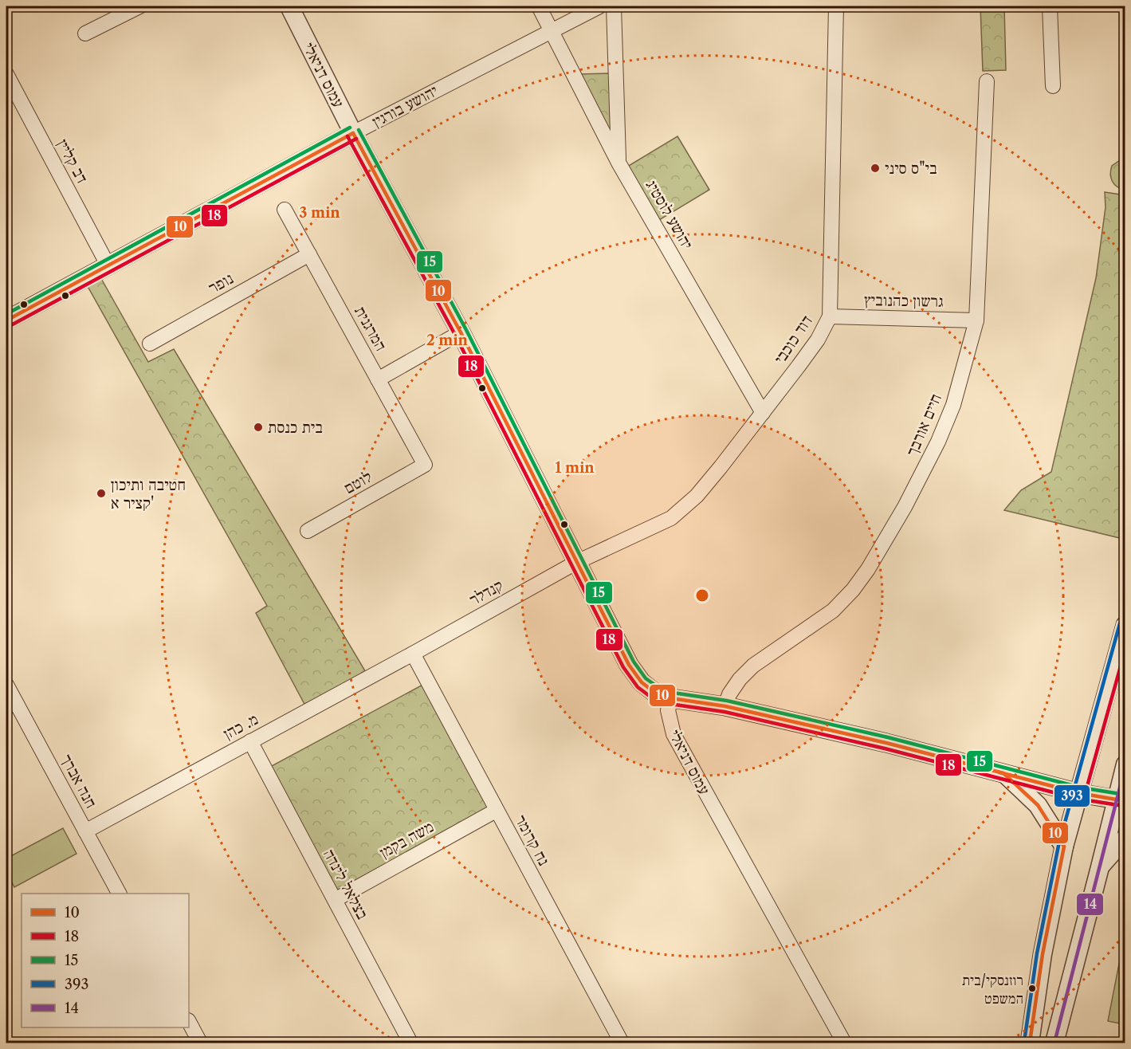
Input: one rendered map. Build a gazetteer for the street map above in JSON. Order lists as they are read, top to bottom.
{
  "streets": {
    "street": [
      "עמוס דניאלי",
      "יהושע בורגין",
      "דב קליין",
      "יהושע לוסטיג",
      "נופר",
      "גרשון כהנוביץ",
      "המרגנית",
      "דוד כוכבי",
      "חיים אורבך",
      "לוטם",
      "קנדלר",
      "מ. כהן",
      "חנה אברך",
      "משה בקמן",
      "נח קרומר",
      "בצלאל לינדה"
    ]
  },
  "crossings": [
    ["עמוס דניאלי", "יהושע בורגין"],
    ["עמוס דניאלי", "דוד כוכבי"],
    ["עמוס דניאלי", "קנדלר"],
    ["יהושע בורגין", "דב קליין"],
    ["יהושע בורגין", "יהושע לוסטיג"],
    ["יהושע לוסטיג", "דוד כוכבי"],
    ["נופר", "המרגנית"],
    ["גרשון כהנוביץ", "דוד כוכבי"],
    ["גרשון כהנוביץ", "חיים אורבך"],
    ["המרגנית", "לוטם"],
    ["דוד כוכבי", "קנדלר"],
    ["קנדלר", "מ. כהן"],
    ["קנדלר", "נח קרומר"],
    ["מ. כהן", "חנה אברך"],
    ["מ. כהן", "נח קרומר"],
    ["מ. כהן", "בצלאל לינדה"],
    ["משה בקמן", "נח קרומר"],
    ["משה בקמן", "בצלאל לינדה"]
  ],
  "places": [
    "בי\"ס סיני",
    "בית כנסת",
    "חטיבה ותיכון קציר א'",
    "רוזנסקי/בית המשפט"
  ],
  "lines": [
    "transit line 15",
    "transit line 10",
    "transit line 18",
    "transit line 393",
    "transit line 14"
  ],
  "legend": [
    "10",
    "18",
    "15",
    "393",
    "14"
  ],
  "rings": ["3 min", "2 min", "1 min"]
}
